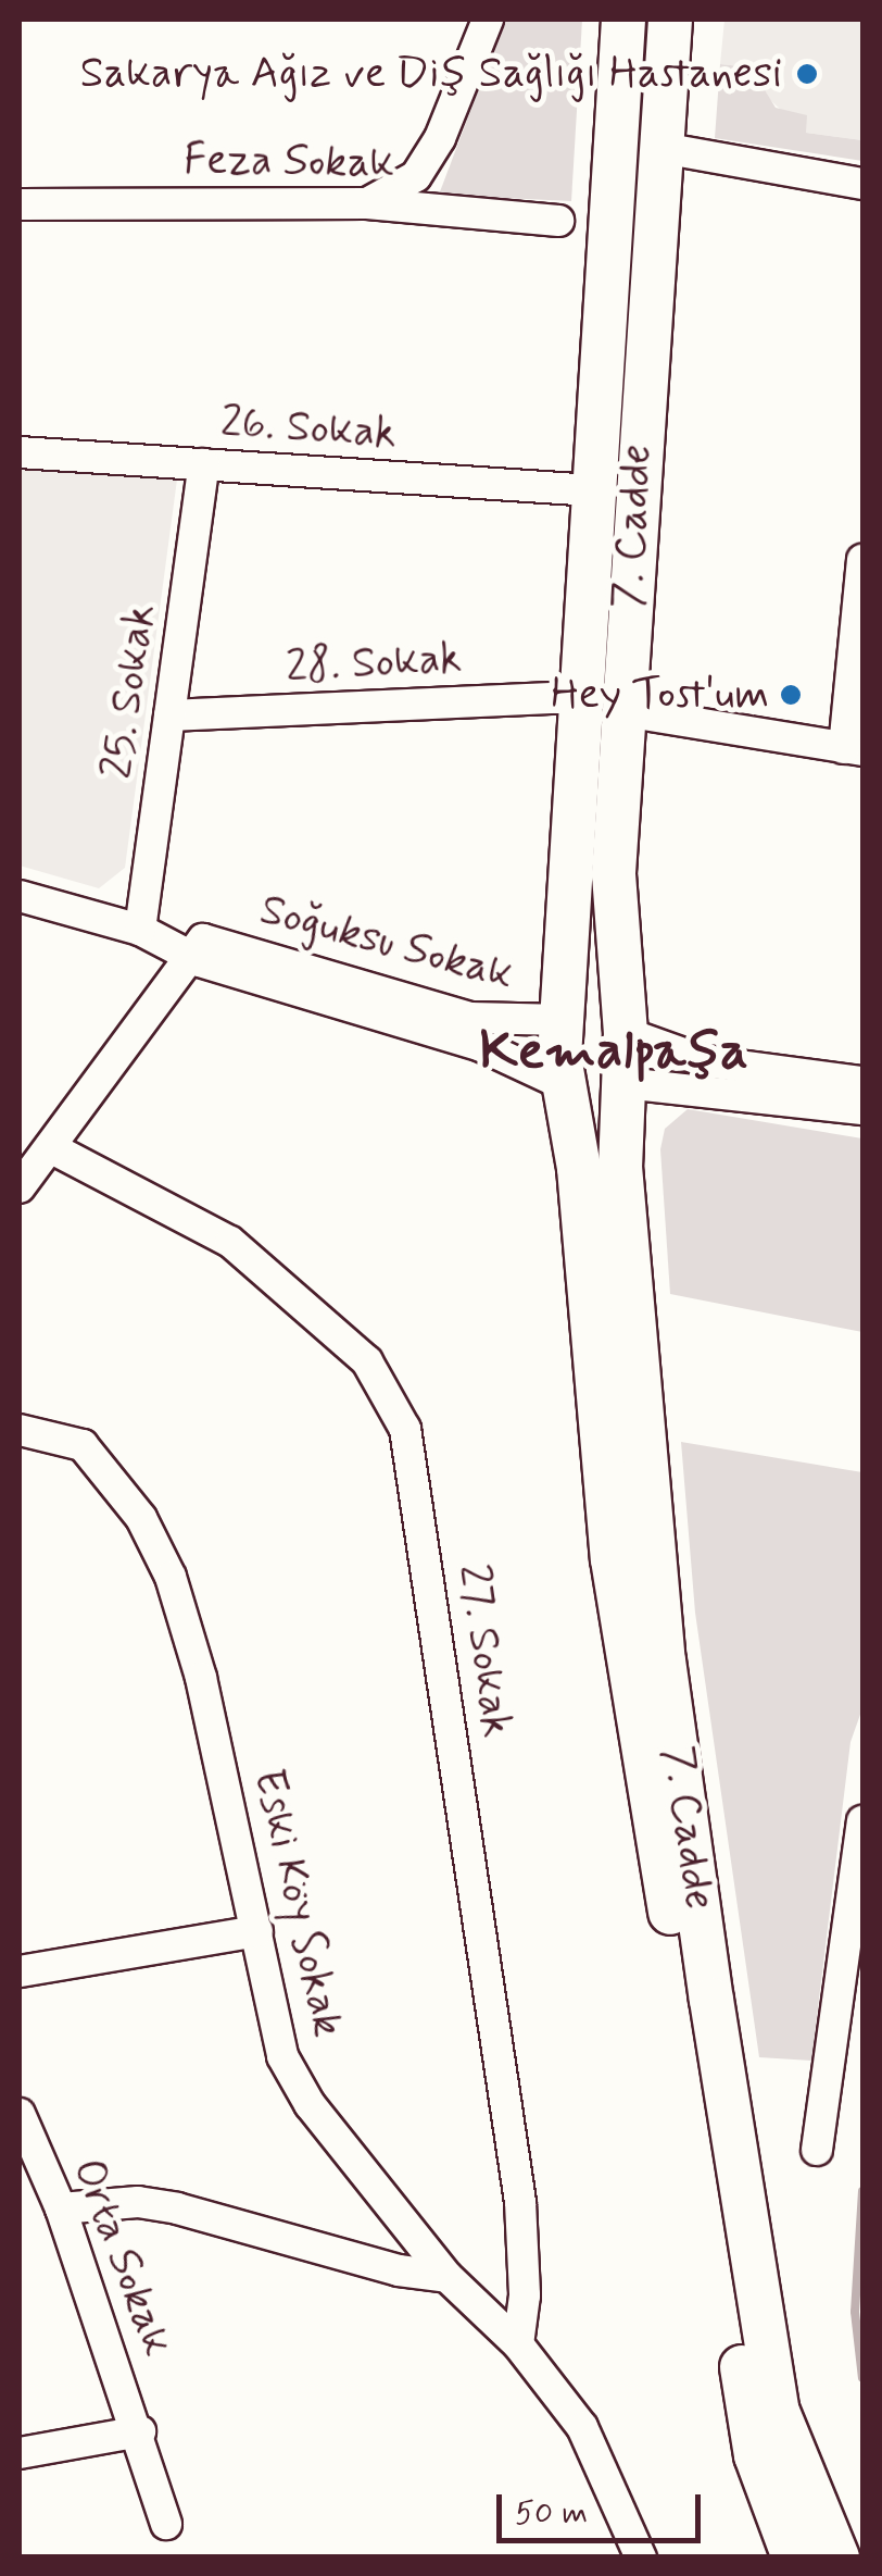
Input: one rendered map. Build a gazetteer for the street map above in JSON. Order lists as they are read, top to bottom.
{
  "streets": {
    "main road": ["7. Cadde"],
    "street": [
      "Feza Sokak",
      "26. Sokak",
      "28. Sokak",
      "25. Sokak",
      "Soğuksu Sokak",
      "27. Sokak",
      "Eski Köy Sokak",
      "Orta Sokak"
    ]
  },
  "crossings": [
    ["26. Sokak", "7. Cadde"],
    ["26. Sokak", "25. Sokak"],
    ["7. Cadde", "28. Sokak"],
    ["7. Cadde", "Soğuksu Sokak"],
    ["28. Sokak", "25. Sokak"],
    ["25. Sokak", "Soğuksu Sokak"],
    ["27. Sokak", "Eski Köy Sokak"]
  ],
  "districts": ["Kemalpaşa"],
  "places": ["Sakarya Ağız ve Diş Sağlığı Hastanesi", "Hey Tost'um"],
  "scale_bar": "50 m"
}
